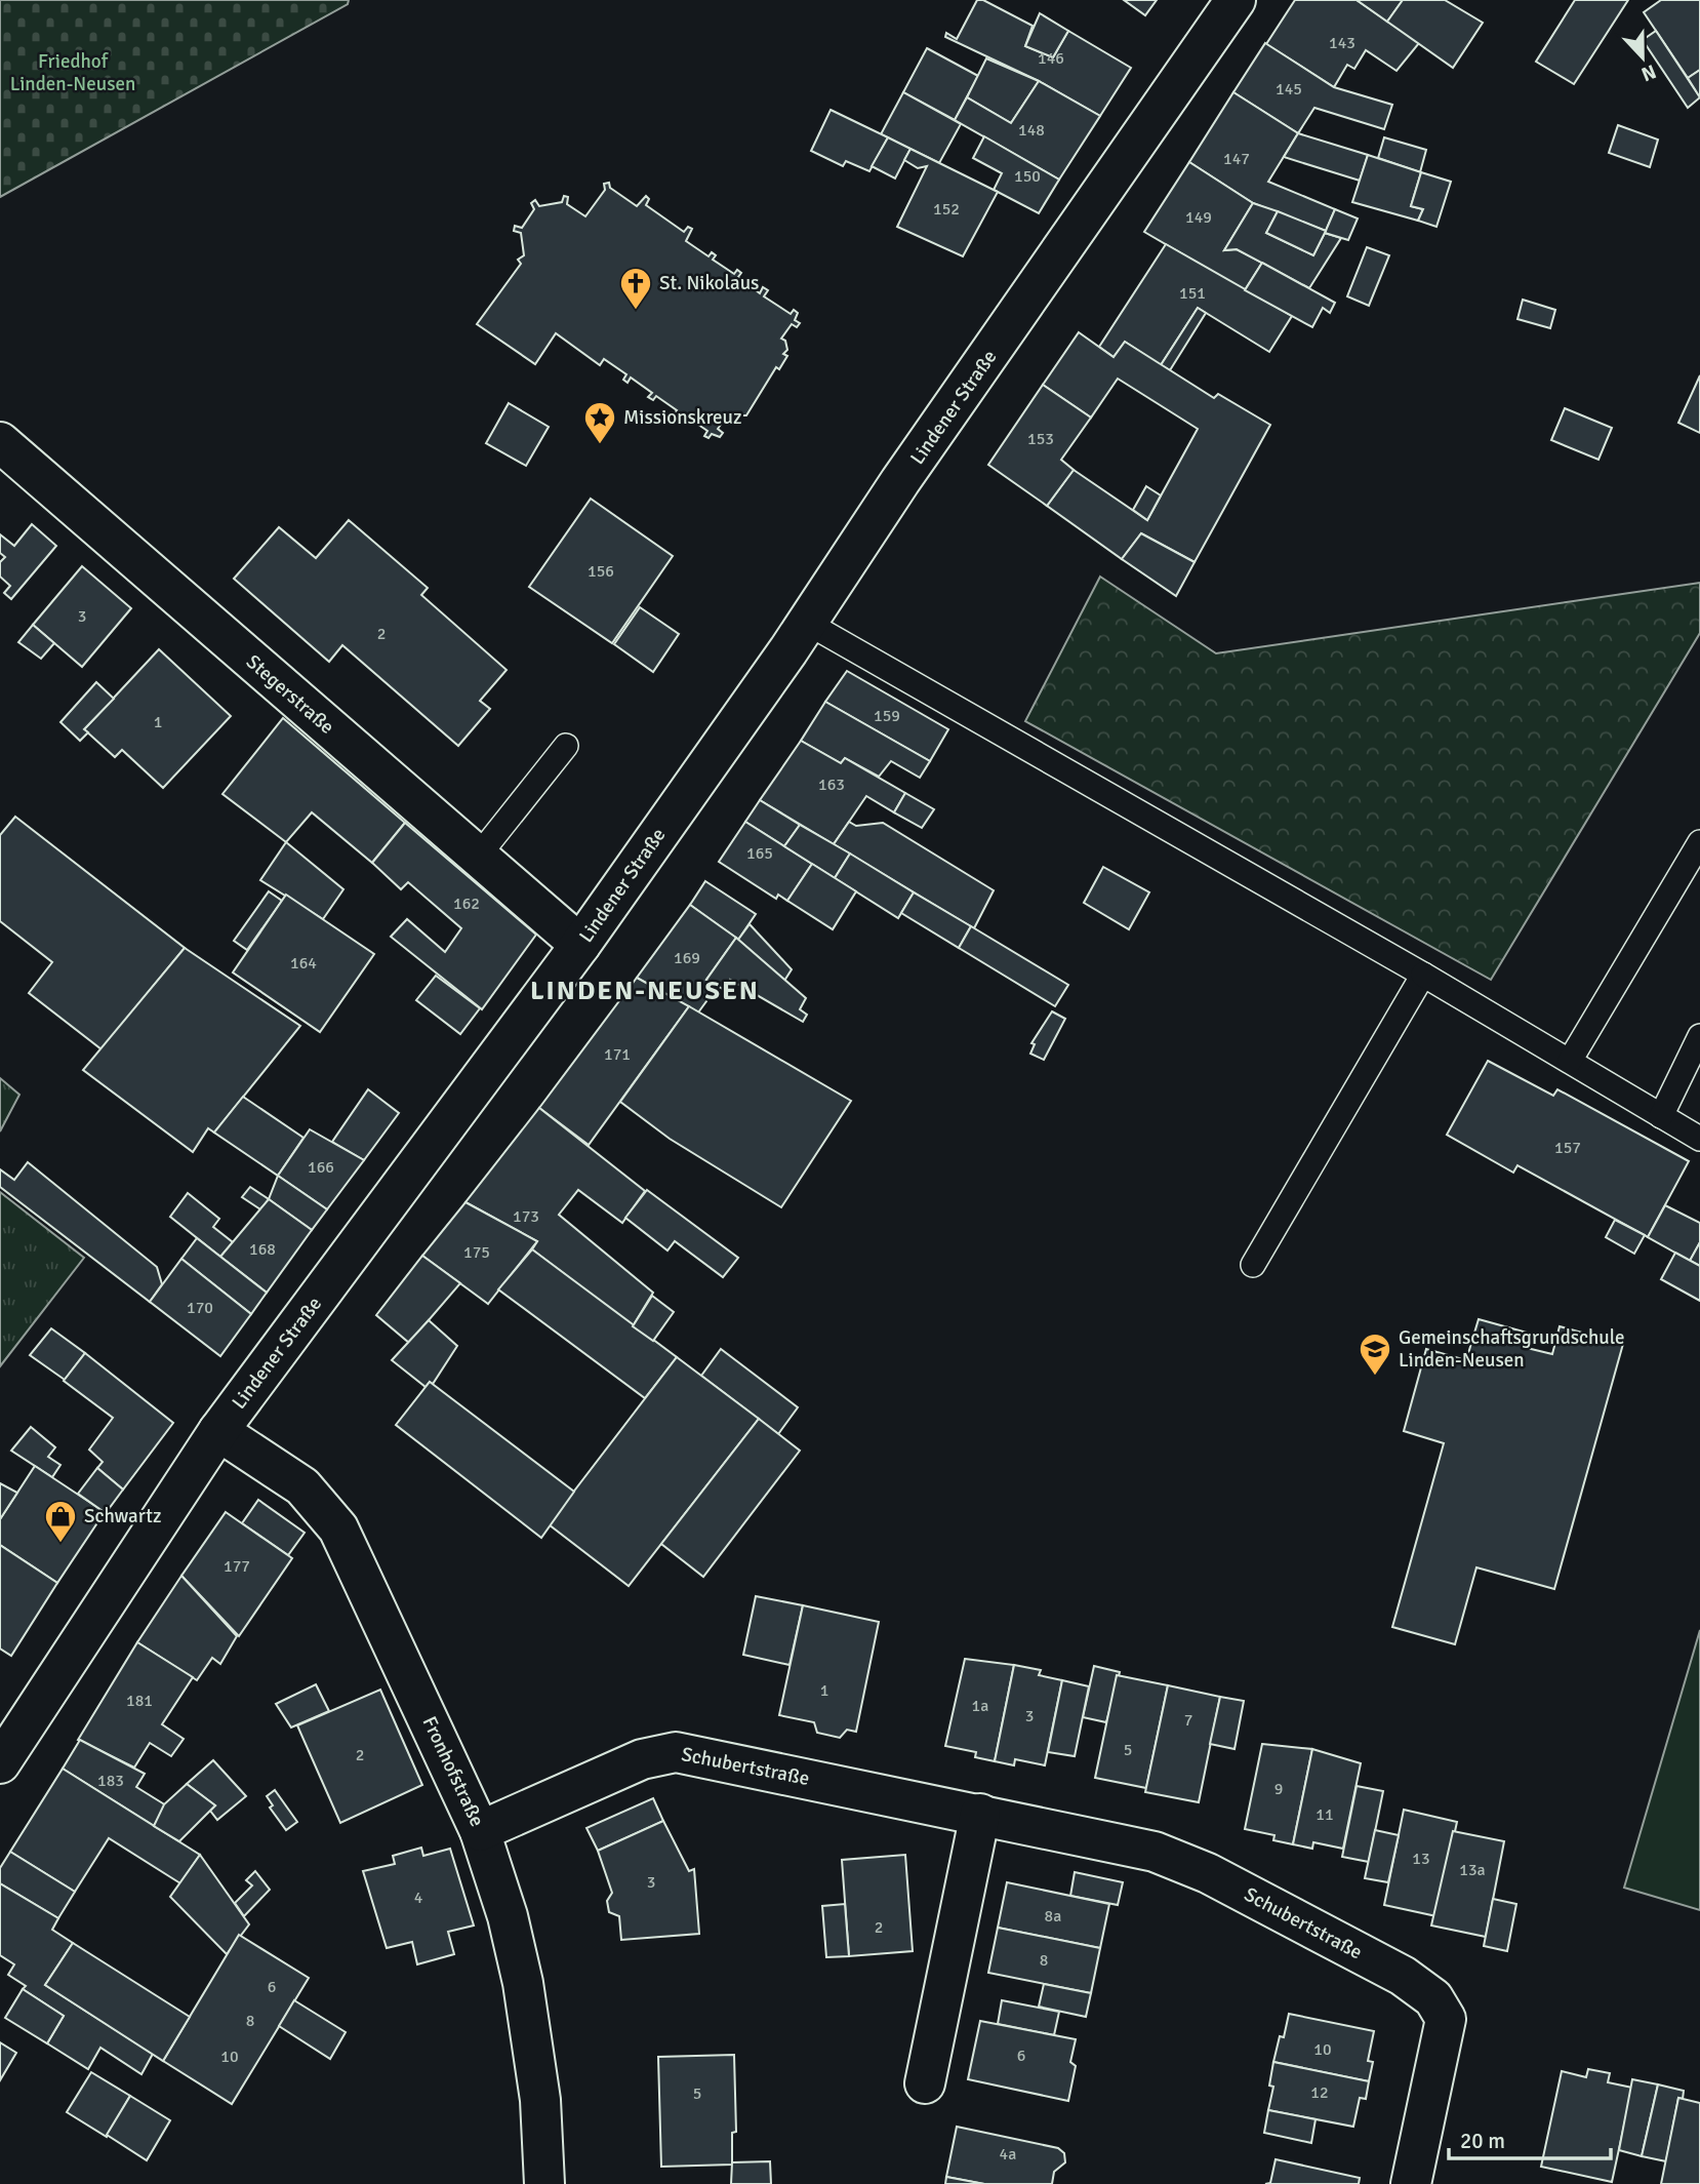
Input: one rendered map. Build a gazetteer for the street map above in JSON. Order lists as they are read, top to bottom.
{
  "streets": {
    "street": [
      "Lindener Straße",
      "Stegerstraße",
      "Schubertstraße",
      "Fronhofstraße"
    ]
  },
  "crossings": [
    ["Lindener Straße", "Stegerstraße"],
    ["Lindener Straße", "Fronhofstraße"],
    ["Schubertstraße", "Fronhofstraße"]
  ],
  "districts": ["LINDEN-NEUSEN"],
  "parks": ["Friedhof Linden-Neusen"],
  "places": {
    "church": ["St. Nikolaus"],
    "place": ["Missionskreuz"],
    "school or university": ["Gemeinschaftsgrundschule Linden-Neusen"],
    "shop": ["Schwartz"]
  },
  "house_numbers": [
    "143",
    "146",
    "145",
    "148",
    "147",
    "150",
    "152",
    "149",
    "151",
    "153",
    "156",
    "3",
    "2",
    "159",
    "1",
    "163",
    "165",
    "162",
    "169",
    "164",
    "171",
    "157",
    "166",
    "173",
    "168",
    "175",
    "170",
    "177",
    "1",
    "181",
    "1a",
    "3",
    "7",
    "5",
    "2",
    "183",
    "9",
    "11",
    "13",
    "13a",
    "3",
    "4",
    "8a",
    "2",
    "8",
    "6",
    "8",
    "10",
    "6",
    "10",
    "12",
    "5",
    "4a"
  ],
  "scale_bar": "20 m",
  "north": "bottom"
}
